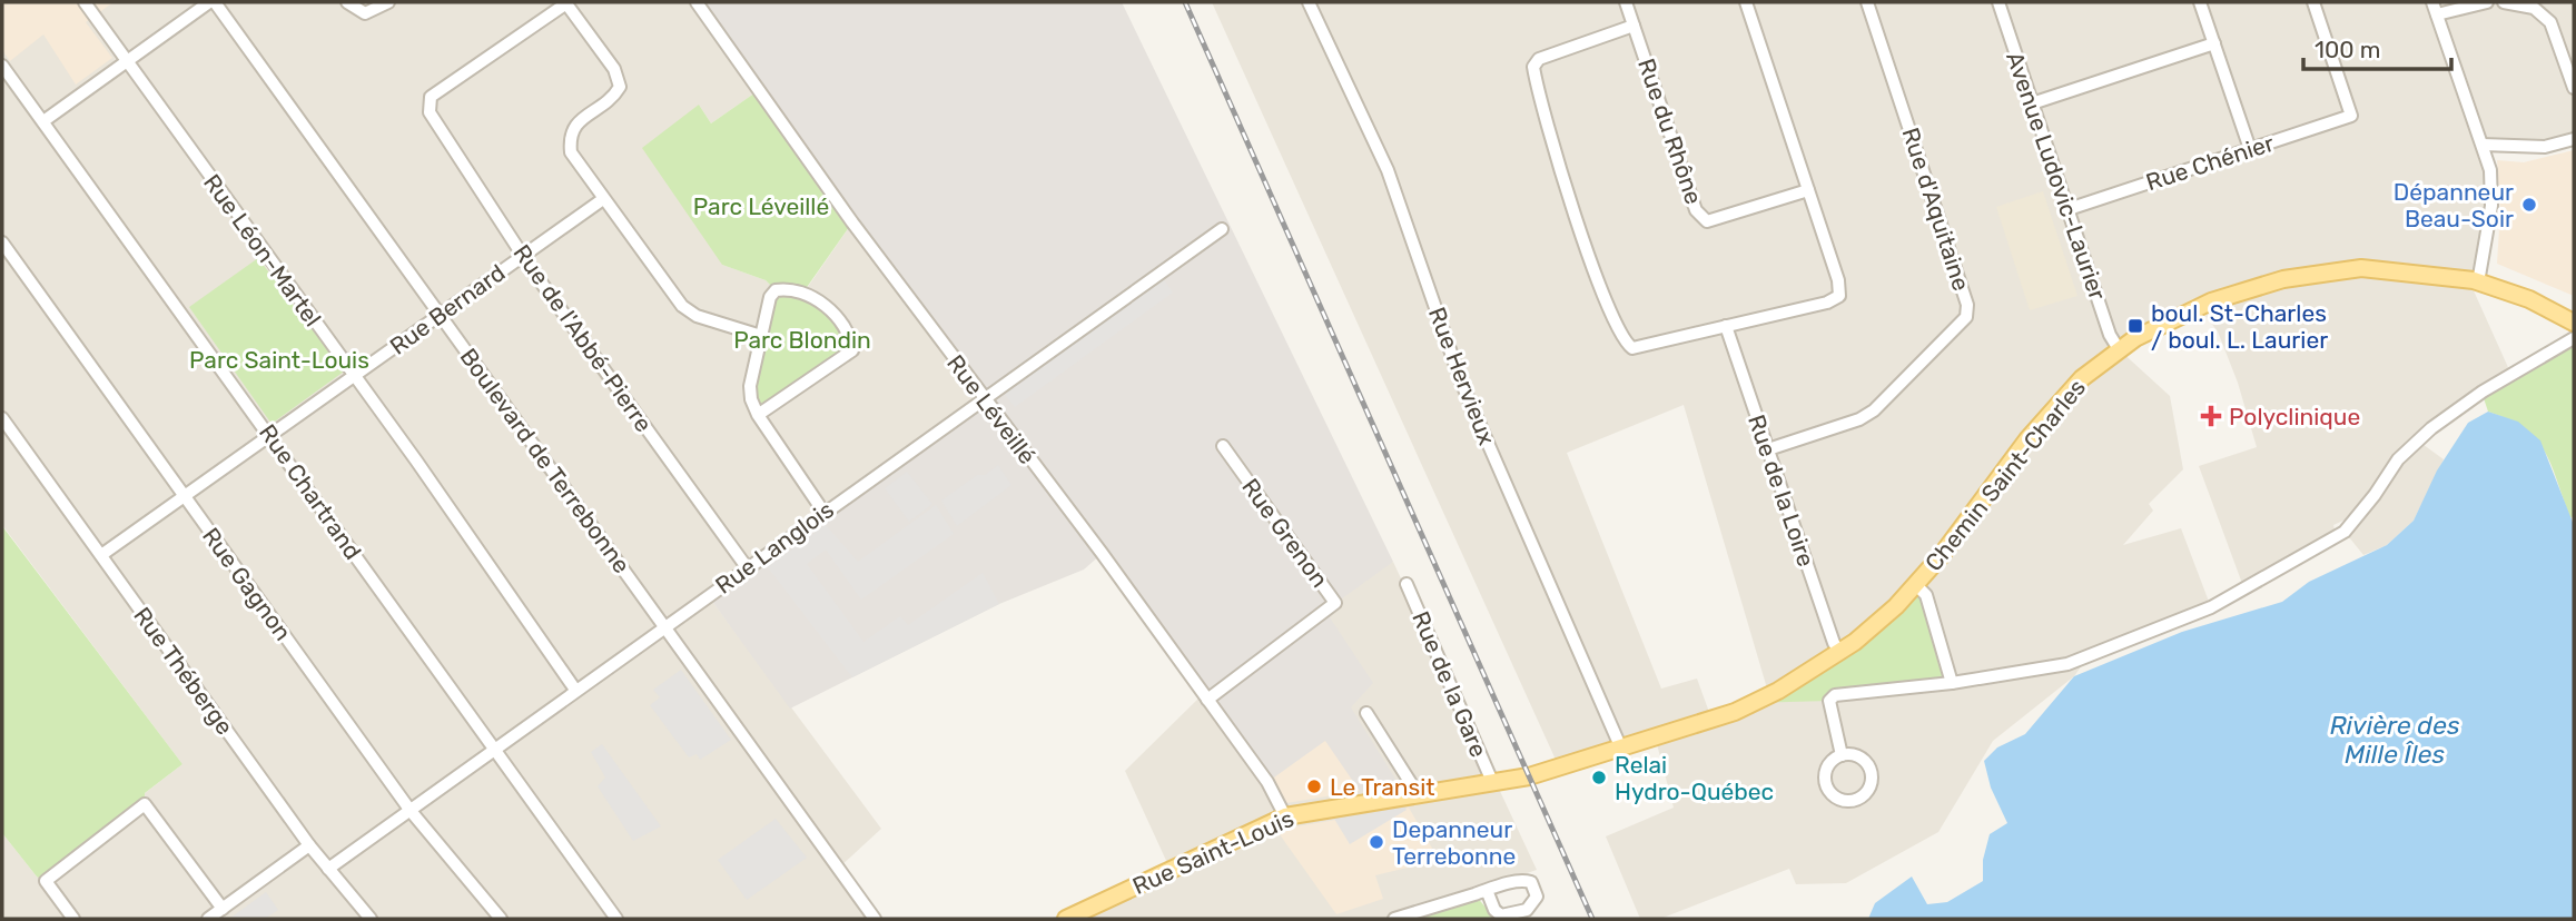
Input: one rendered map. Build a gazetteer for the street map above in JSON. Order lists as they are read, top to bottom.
{
  "streets": {
    "main road": ["Chemin Saint-Charles", "Rue Saint-Louis"],
    "street": [
      "Rue du Rhône",
      "Rue Chénier",
      "Avenue Ludovic-Laurier",
      "Rue d'Aquitaine",
      "Rue Léon-Martel",
      "Rue Bernard",
      "Rue de l'Abbé-Pierre",
      "Rue Hervieux",
      "Rue Léveillé",
      "Boulevard de Terrebonne",
      "Rue de la Loire",
      "Rue Chartrand",
      "Rue Grenon",
      "Rue Langlois",
      "Rue Gagnon",
      "Rue Théberge",
      "Rue de la Gare"
    ]
  },
  "crossings": [
    ["Rue Chénier", "Avenue Ludovic-Laurier"],
    ["Avenue Ludovic-Laurier", "Chemin Saint-Charles"],
    ["Rue d'Aquitaine", "Rue de la Loire"],
    ["Rue Léon-Martel", "Rue Bernard"],
    ["Rue Léon-Martel", "Rue Langlois"],
    ["Rue Bernard", "Rue de l'Abbé-Pierre"],
    ["Rue Bernard", "Boulevard de Terrebonne"],
    ["Rue Bernard", "Rue Chartrand"],
    ["Rue Bernard", "Rue Gagnon"],
    ["Rue Bernard", "Rue Théberge"],
    ["Rue de l'Abbé-Pierre", "Rue Langlois"],
    ["Rue Hervieux", "Chemin Saint-Charles"],
    ["Rue Léveillé", "Rue Grenon"],
    ["Rue Léveillé", "Rue Langlois"],
    ["Rue Léveillé", "Rue Saint-Louis"],
    ["Boulevard de Terrebonne", "Rue Langlois"],
    ["Chemin Saint-Charles", "Rue de la Loire"],
    ["Chemin Saint-Charles", "Rue de la Gare"],
    ["Chemin Saint-Charles", "Rue Saint-Louis"],
    ["Rue Chartrand", "Rue Langlois"],
    ["Rue Langlois", "Rue Gagnon"],
    ["Rue Langlois", "Rue Théberge"],
    ["Rue de la Gare", "Rue Saint-Louis"]
  ],
  "water": ["Rivière des Mille Îles"],
  "parks": ["Parc Léveillé", "Parc Blondin", "Parc Saint-Louis"],
  "places": {
    "other": [
      "Dépanneur Beau-Soir",
      "Relai Hydro-Québec",
      "Le Transit",
      "Depanneur Terrebonne"
    ],
    "transit": ["boul. St-Charles / boul. L. Laurier"],
    "health": ["Polyclinique"]
  },
  "scale_bar": "100 m"
}
